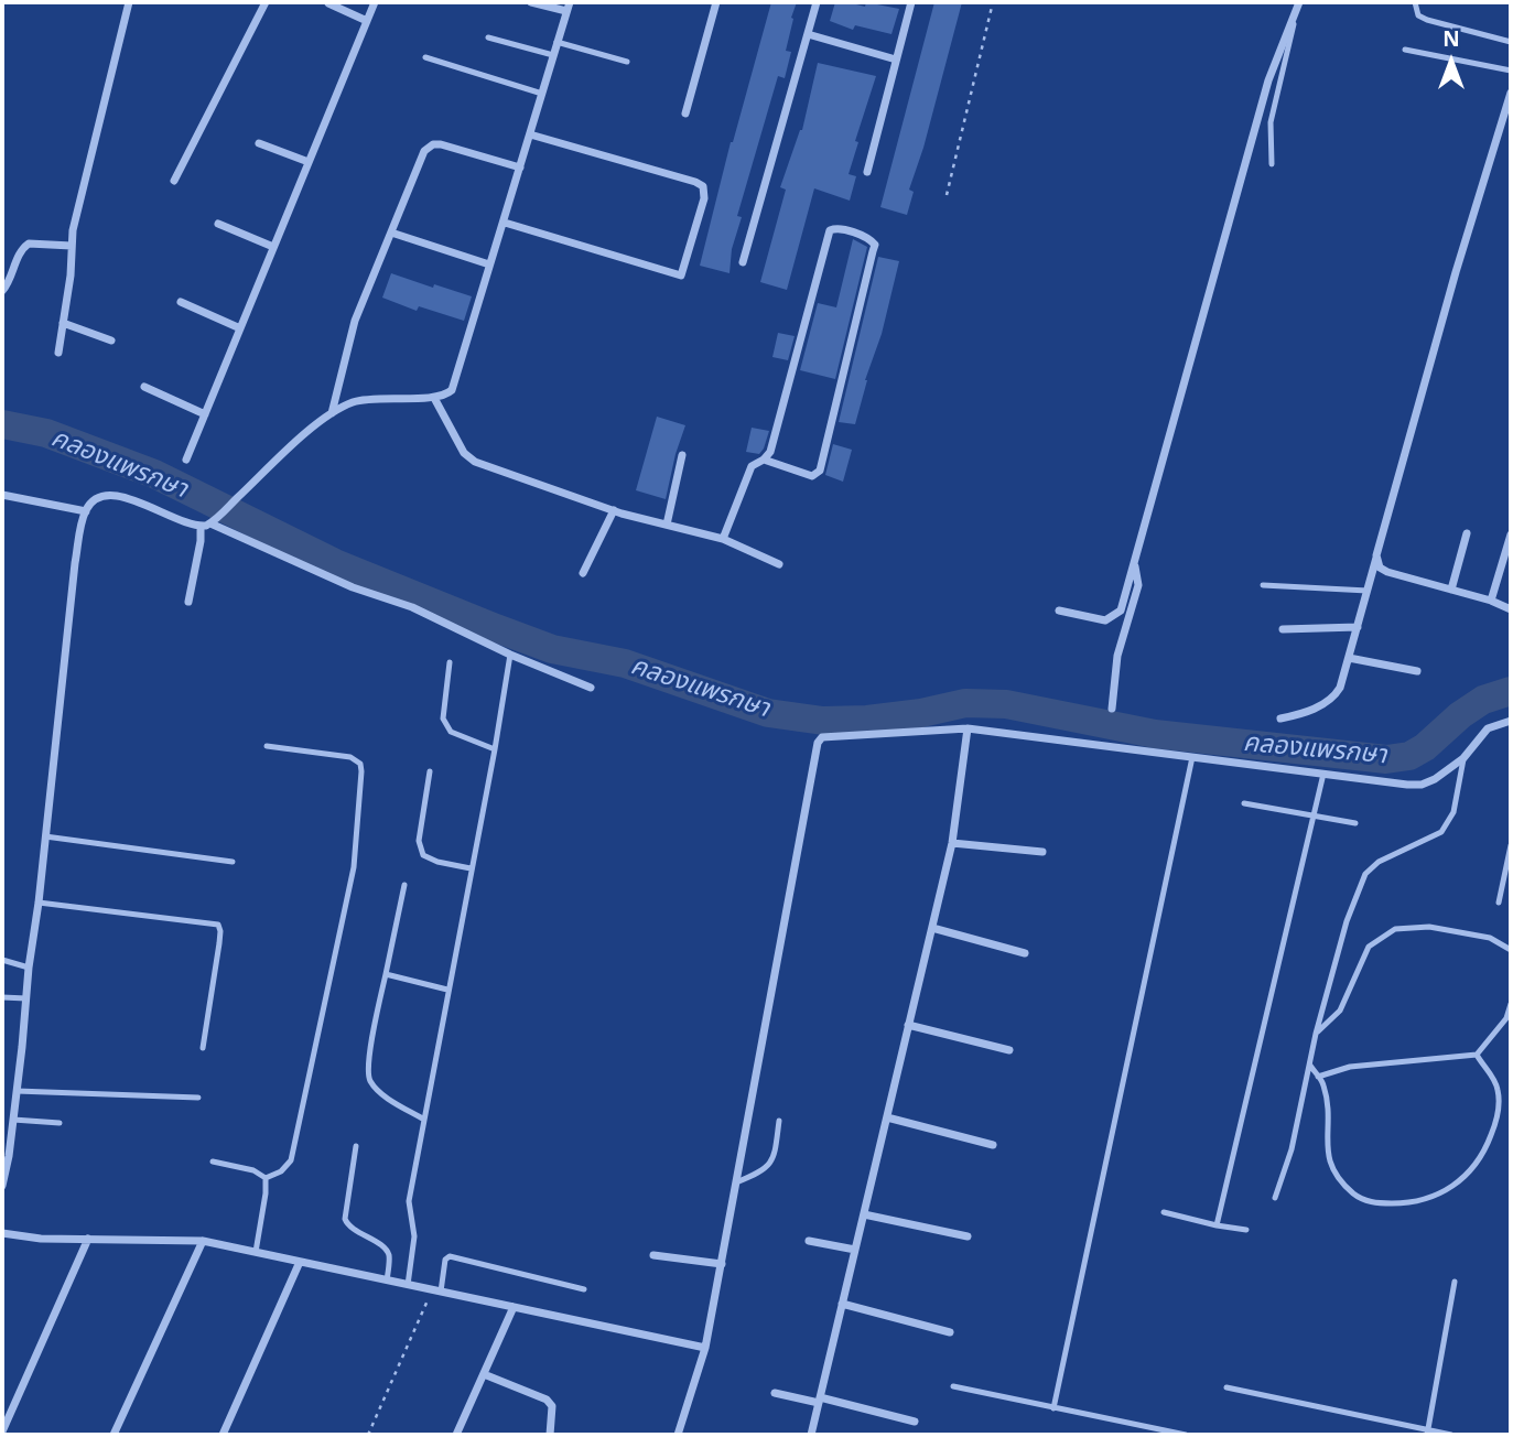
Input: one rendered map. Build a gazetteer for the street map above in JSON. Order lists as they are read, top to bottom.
{
  "water": ["คลองแพรกษา"],
  "north": "top"
}
